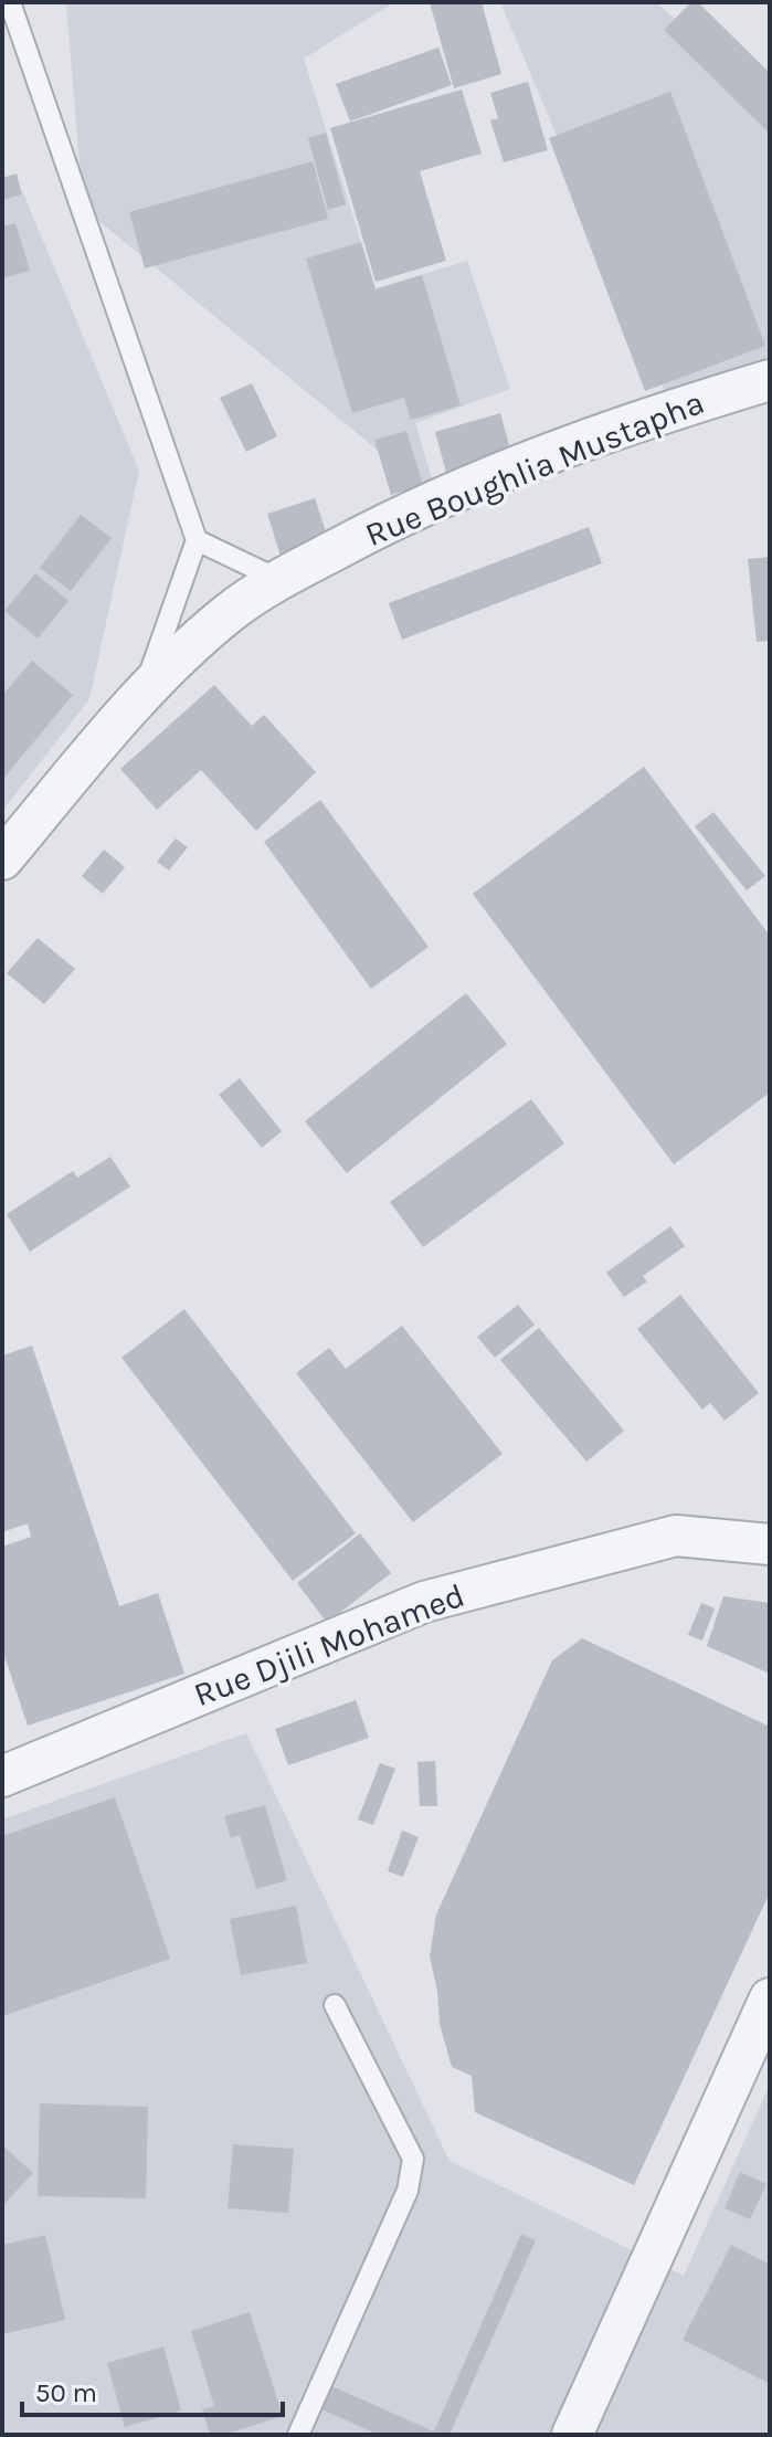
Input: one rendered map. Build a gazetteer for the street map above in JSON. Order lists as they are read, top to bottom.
{
  "streets": {
    "street": ["Rue Boughlia Mustapha", "Rue Djili Mohamed"]
  },
  "scale_bar": "50 m"
}
